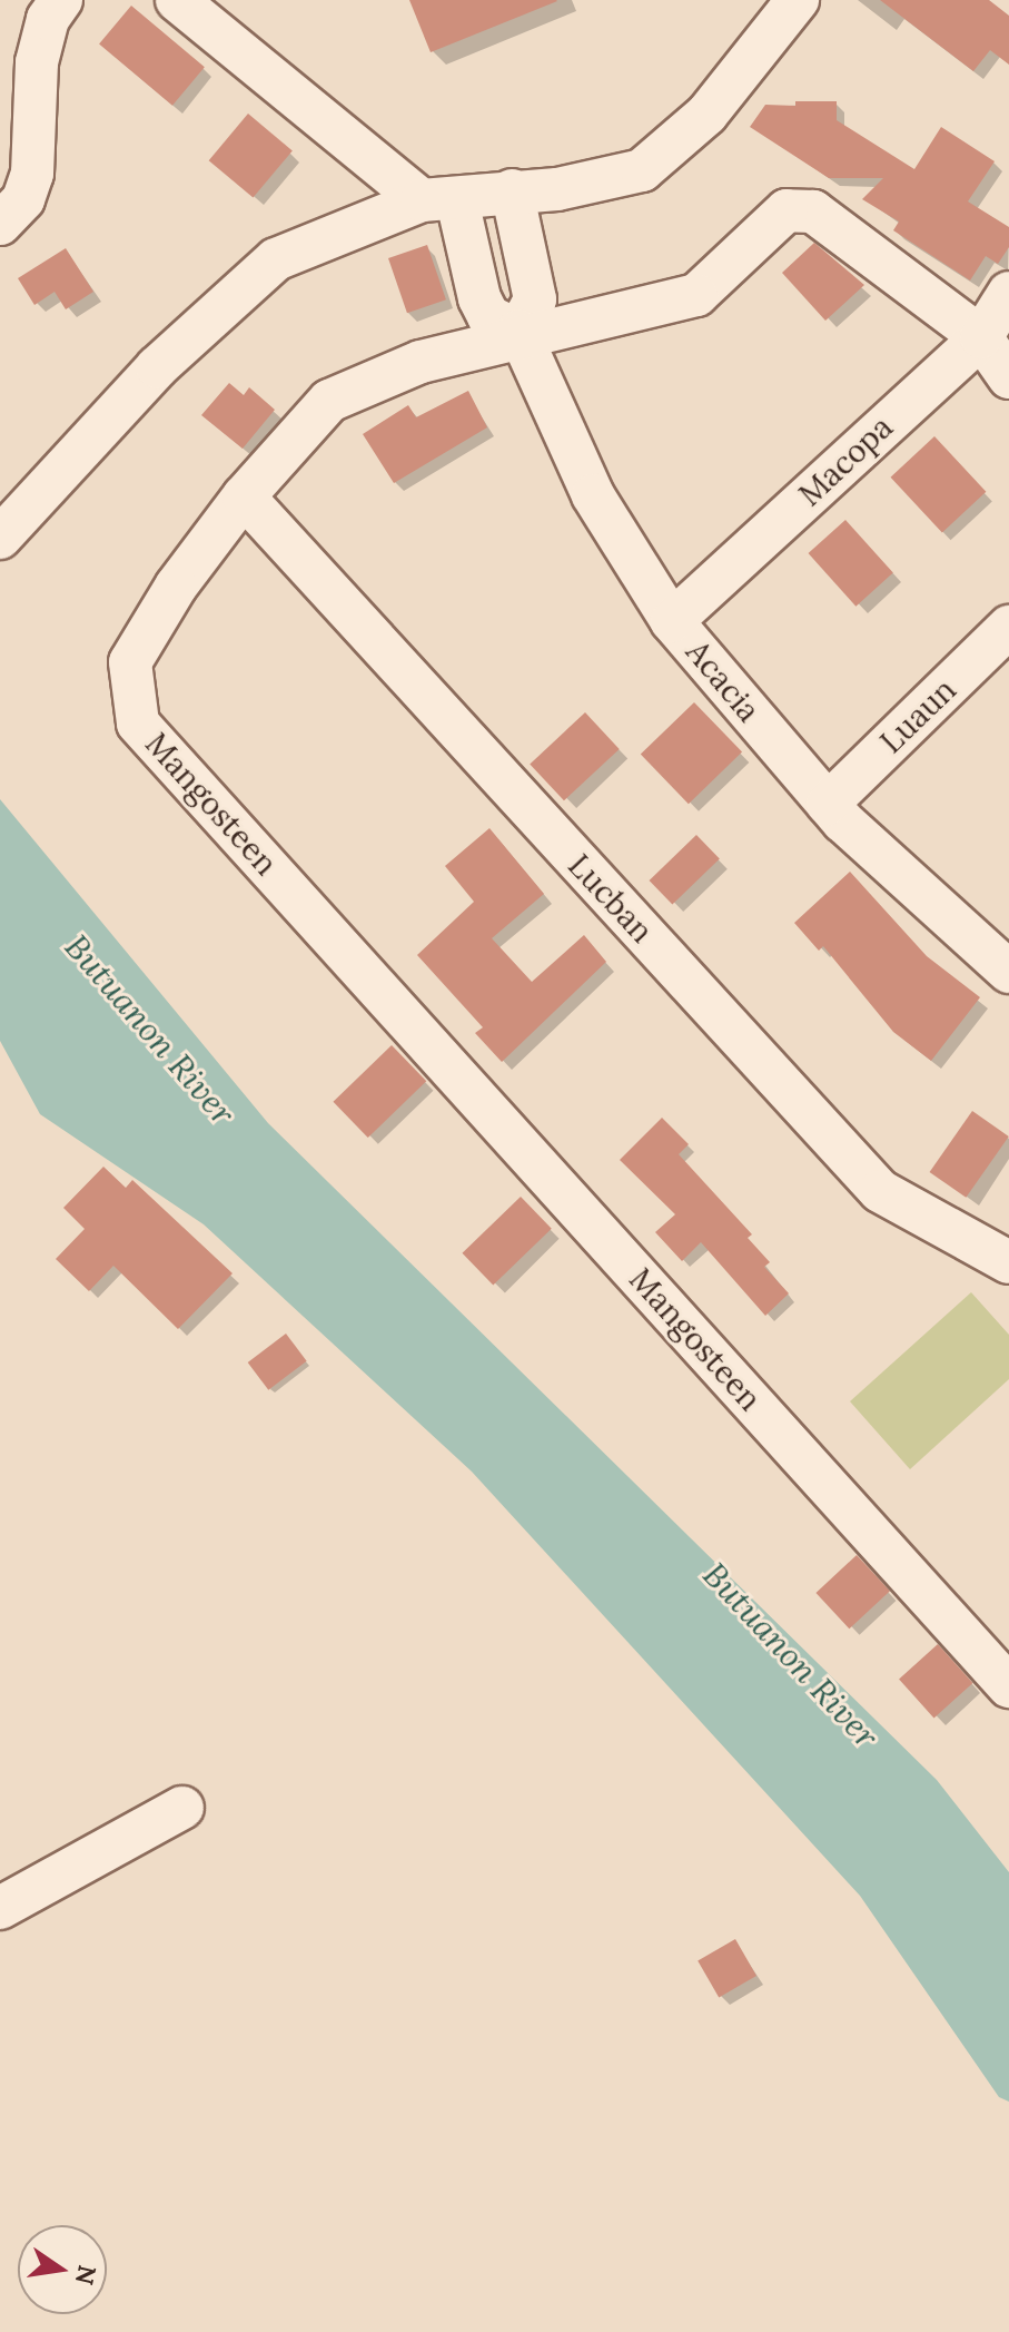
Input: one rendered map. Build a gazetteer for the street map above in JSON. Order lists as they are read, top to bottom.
{
  "streets": {
    "street": [
      "Macopa",
      "Acacia",
      "Luaun",
      "Mangosteen",
      "Lucban"
    ]
  },
  "crossings": [
    ["Macopa", "Acacia"],
    ["Macopa", "Mangosteen"],
    ["Acacia", "Luaun"],
    ["Acacia", "Mangosteen"],
    ["Mangosteen", "Lucban"]
  ],
  "water": ["Butuanon River"],
  "north": "right"
}
